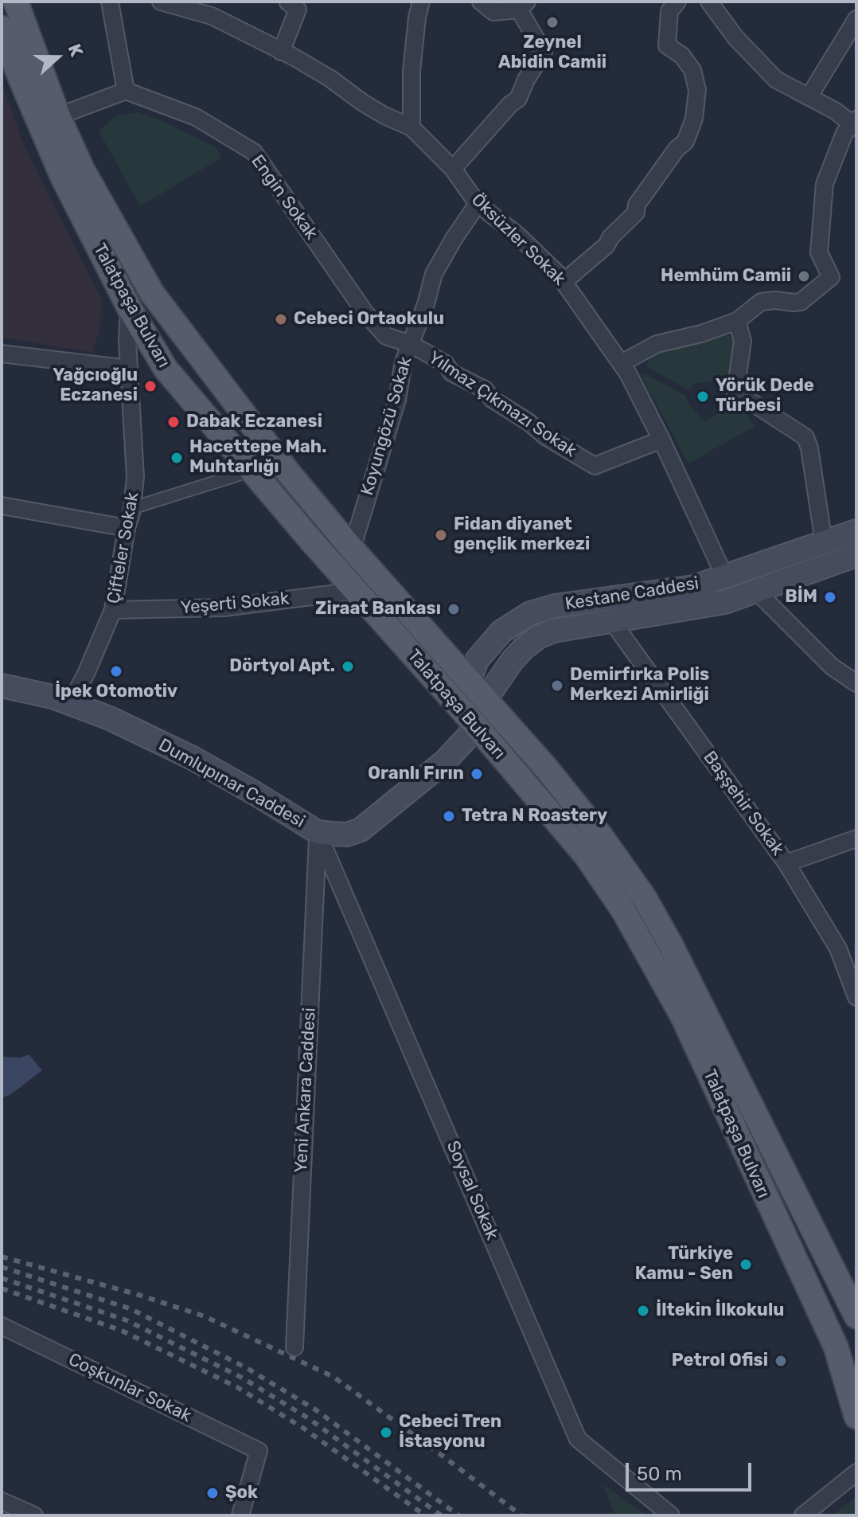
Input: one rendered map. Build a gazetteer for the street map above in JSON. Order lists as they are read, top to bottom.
{
  "streets": {
    "main road": ["Talatpaşa Bulvarı", "Kestane Caddesi", "Dumlupınar Caddesi"],
    "street": [
      "Engin Sokak",
      "Öksüzler Sokak",
      "Yılmaz Çıkmazı Sokak",
      "Koyungözü Sokak",
      "Çifteler Sokak",
      "Yeşerti Sokak",
      "Başşehir Sokak",
      "Yeni Ankara Caddesi",
      "Soysal Sokak",
      "Coşkunlar Sokak"
    ]
  },
  "crossings": [
    ["Engin Sokak", "Yılmaz Çıkmazı Sokak"],
    ["Engin Sokak", "Koyungözü Sokak"],
    ["Öksüzler Sokak", "Yılmaz Çıkmazı Sokak"],
    ["Öksüzler Sokak", "Koyungözü Sokak"],
    ["Öksüzler Sokak", "Kestane Caddesi"],
    ["Talatpaşa Bulvarı", "Koyungözü Sokak"],
    ["Talatpaşa Bulvarı", "Çifteler Sokak"],
    ["Talatpaşa Bulvarı", "Kestane Caddesi"],
    ["Talatpaşa Bulvarı", "Yeşerti Sokak"],
    ["Talatpaşa Bulvarı", "Dumlupınar Caddesi"],
    ["Yılmaz Çıkmazı Sokak", "Koyungözü Sokak"],
    ["Çifteler Sokak", "Yeşerti Sokak"],
    ["Çifteler Sokak", "Dumlupınar Caddesi"],
    ["Kestane Caddesi", "Başşehir Sokak"],
    ["Dumlupınar Caddesi", "Yeni Ankara Caddesi"],
    ["Dumlupınar Caddesi", "Soysal Sokak"],
    ["Yeni Ankara Caddesi", "Soysal Sokak"]
  ],
  "places": [
    "Zeynel Abidin Camii",
    "Hemhüm Camii",
    "Cebeci Ortaokulu",
    "Yağcıoğlu Eczanesi",
    "Yörük Dede Türbesi",
    "Dabak Eczanesi",
    "Hacettepe Mah. Muhtarlığı",
    "Fidan diyanet gençlik merkezi",
    "BİM",
    "Ziraat Bankası",
    "Dörtyol Apt.",
    "İpek Otomotiv",
    "Demirfırka Polis Merkezi Amirliği",
    "Oranlı Fırın",
    "Tetra N Roastery",
    "Türkiye Kamu - Sen",
    "İltekin İlkokulu",
    "Petrol Ofisi",
    "Cebeci Tren İstasyonu",
    "Şok"
  ],
  "scale_bar": "50 m",
  "north": "right"
}
